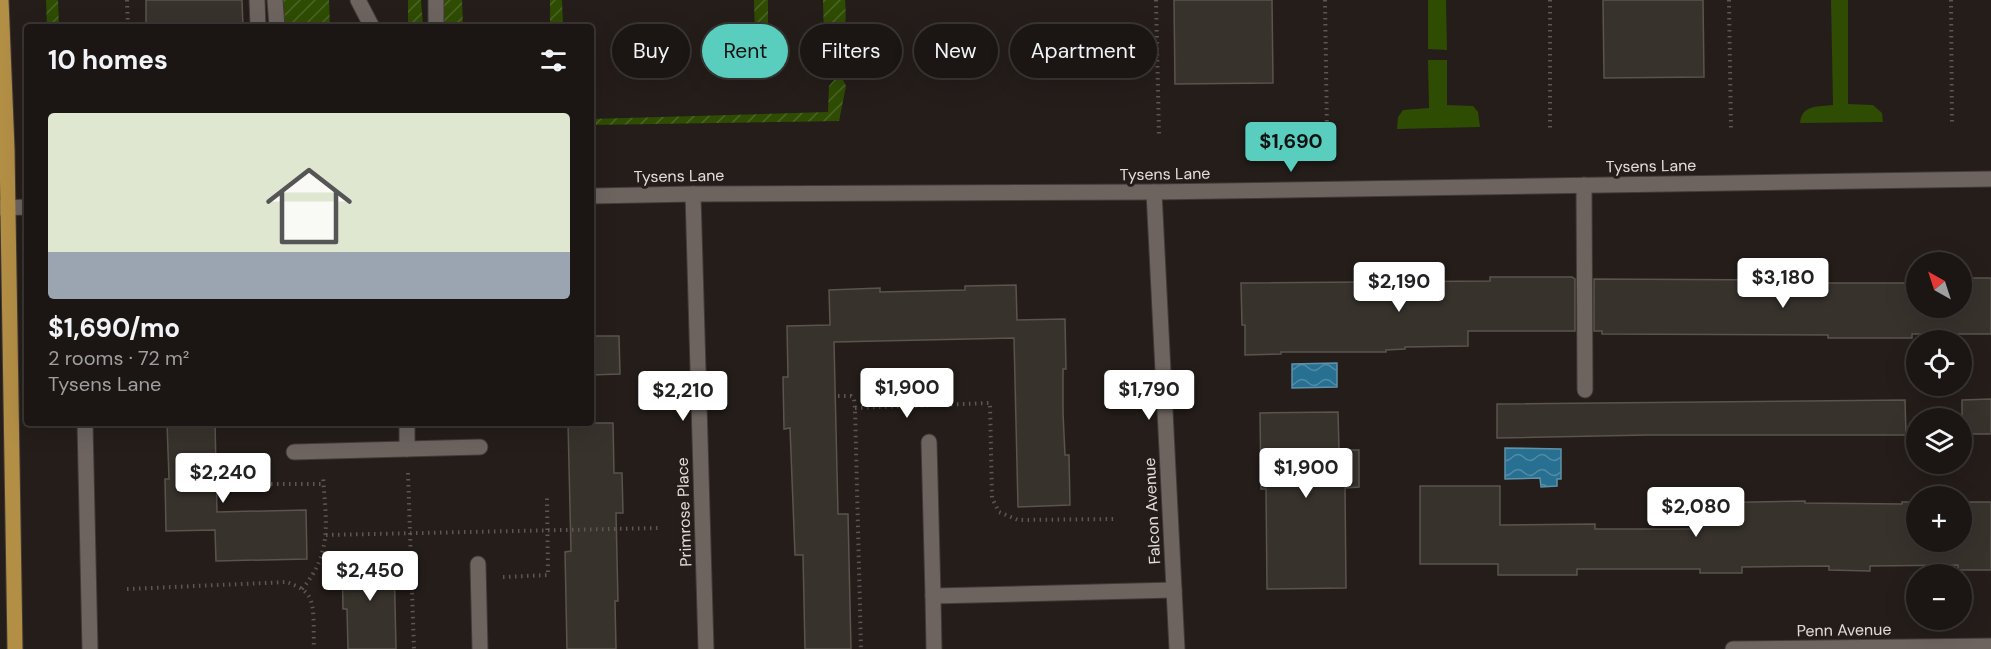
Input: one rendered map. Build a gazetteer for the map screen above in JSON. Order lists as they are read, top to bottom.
{
  "streets": {
    "street": [
      "Tysens Lane",
      "Falcon Avenue",
      "Primrose Place",
      "Penn Avenue"
    ]
  },
  "crossings": [
    ["Tysens Lane", "Falcon Avenue"],
    ["Tysens Lane", "Primrose Place"]
  ],
  "north": "top left",
  "page": {
    "chip": [
      "Buy",
      "Rent",
      "Filters",
      "New",
      "Apartment"
    ],
    "heading": "10 homes",
    "list": [
      {
        "name": "$1,690/mo",
        "note": "2 rooms · 72 m² · Tysens Lane"
      }
    ],
    "price": [
      "$1,690",
      "$3,180",
      "$2,190",
      "$1,900",
      "$1,790",
      "$2,210",
      "$1,900",
      "$2,240",
      "$2,080",
      "$2,450"
    ],
    "map_buttons": ["+", "−"]
  }
}
